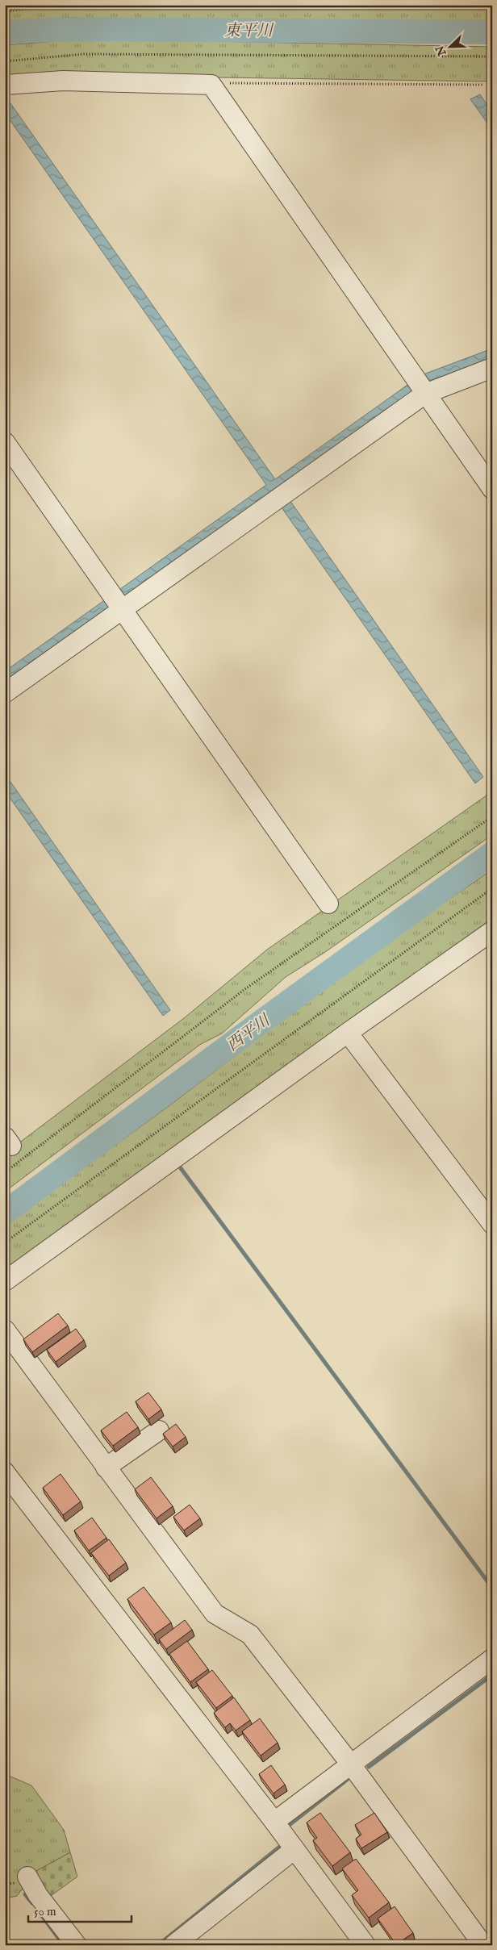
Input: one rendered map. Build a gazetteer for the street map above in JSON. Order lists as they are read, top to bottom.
{
  "water": ["東平川", "西平川"],
  "scale_bar": "50 m",
  "north": "bottom left"
}
